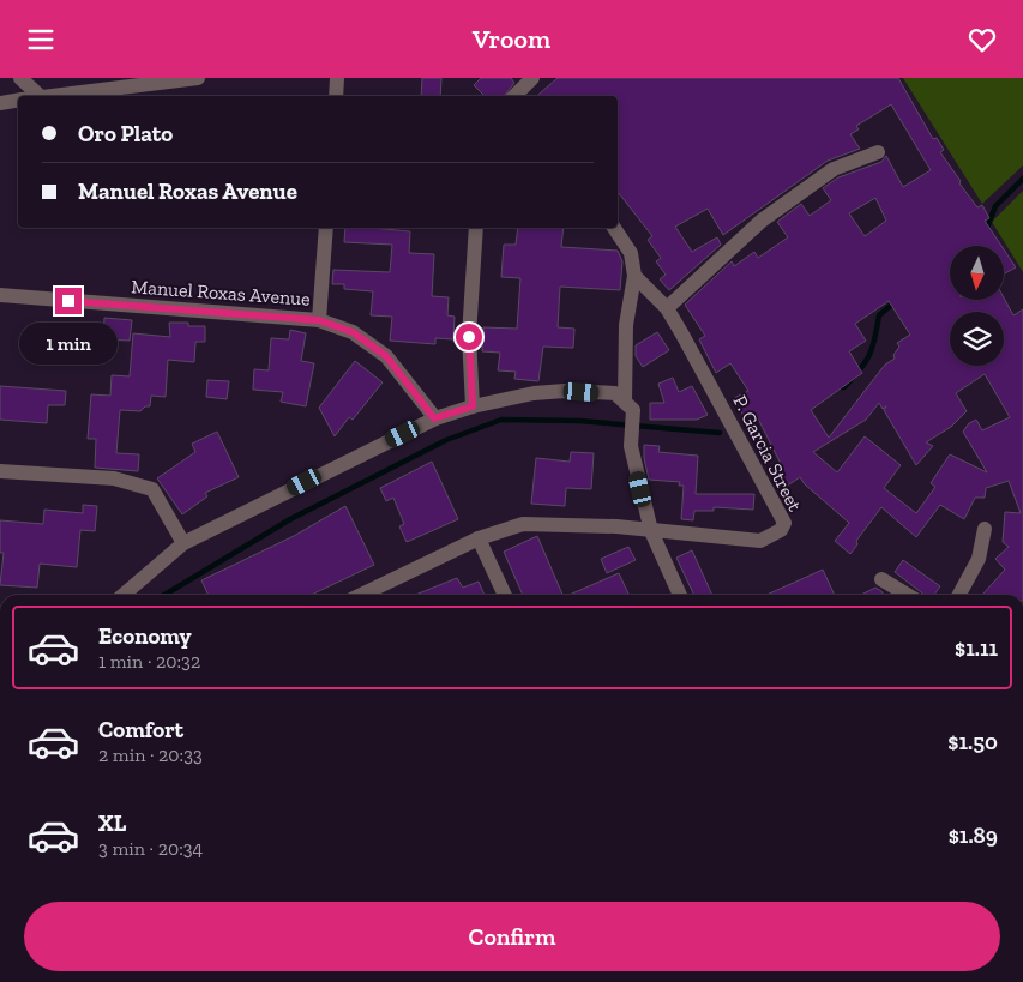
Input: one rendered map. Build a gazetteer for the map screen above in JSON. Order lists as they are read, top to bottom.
{
  "streets": {
    "street": ["Manuel Roxas Avenue", "P. Garcia Street"]
  },
  "north": "bottom",
  "page": {
    "header": "Vroom",
    "banner": ["Oro Plato", "Manuel Roxas Avenue"],
    "bubble": "1 min",
    "list": [
      {
        "name": "Economy",
        "note": "1 min · 20:32",
        "value": "$1.11"
      },
      {
        "name": "Comfort",
        "note": "2 min · 20:33",
        "value": "$1.50"
      },
      {
        "name": "XL",
        "note": "3 min · 20:34",
        "value": "$1.89"
      }
    ],
    "buttons": "Confirm"
  }
}
